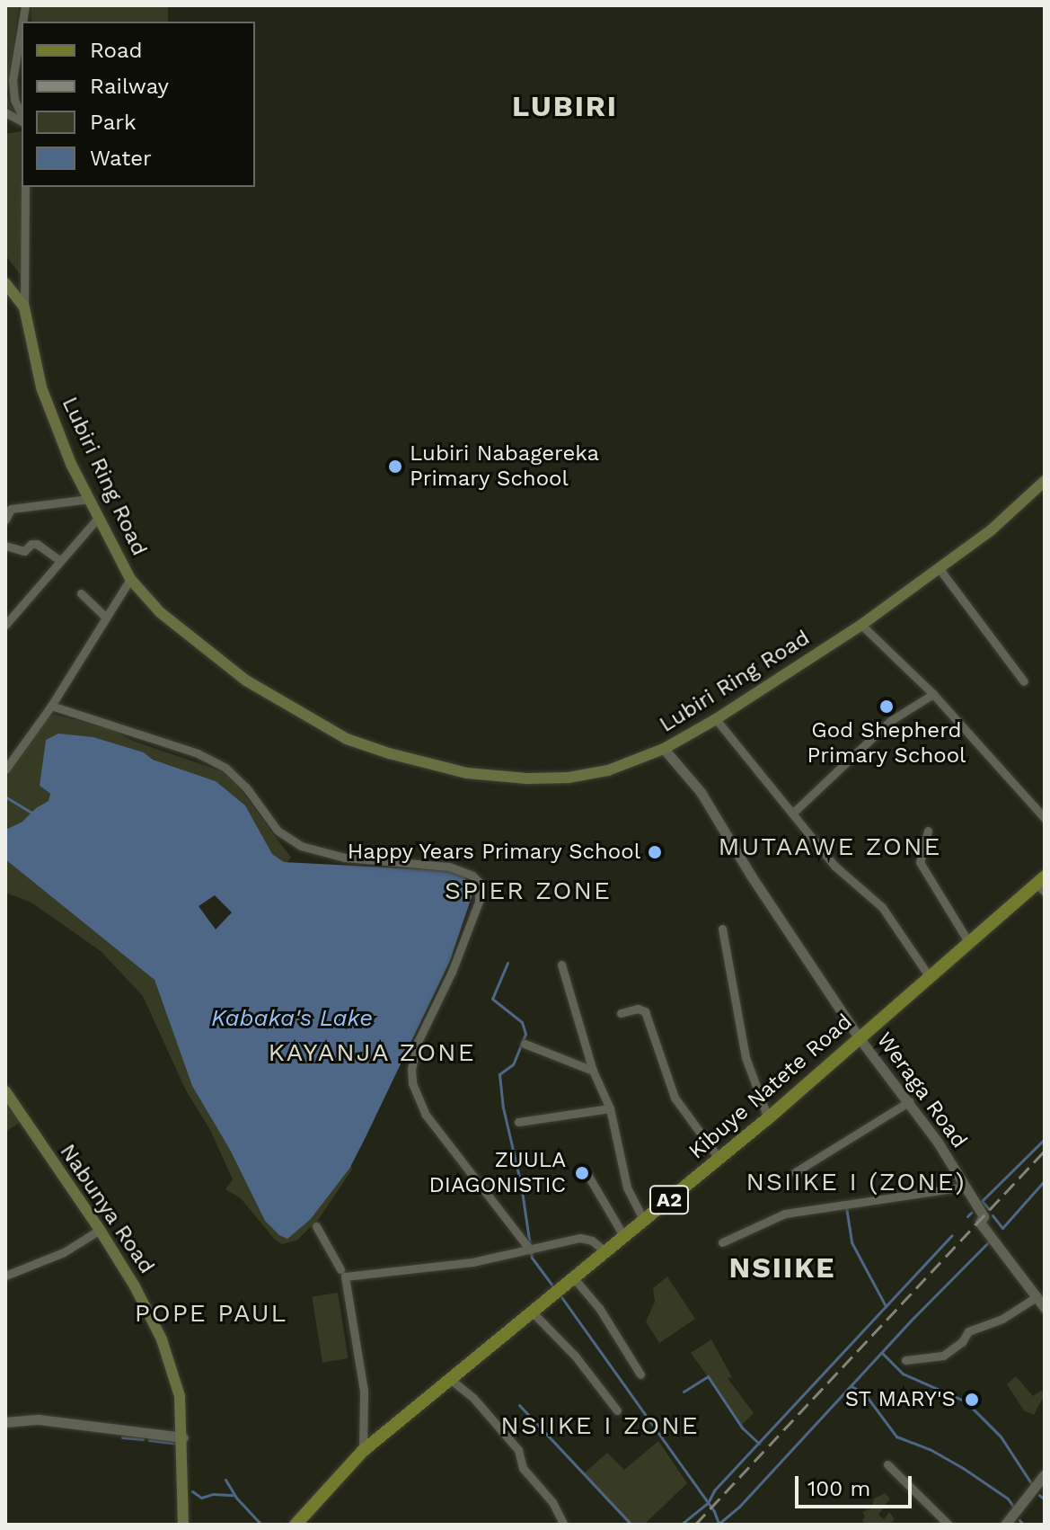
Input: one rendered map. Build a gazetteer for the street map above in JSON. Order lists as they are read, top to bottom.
{
  "streets": {
    "main road": [
      "Lubiri Ring Road",
      "Kibuye Natete Road",
      "A2",
      "Nabunya Road"
    ],
    "street": ["Weraga Road"]
  },
  "crossings": [
    ["Lubiri Ring Road", "Weraga Road"],
    ["Kibuye Natete Road", "Weraga Road"]
  ],
  "districts": [
    "LUBIRI",
    "MUTAAWE ZONE",
    "SPIER ZONE",
    "KAYANJA ZONE",
    "NSIIKE I (ZONE)",
    "NSIIKE",
    "POPE PAUL",
    "NSIIKE I ZONE"
  ],
  "water": ["Kabaka's Lake"],
  "places": [
    "Lubiri Nabagereka Primary School",
    "God Shepherd Primary School",
    "Happy Years Primary School",
    "ZUULA DIAGONISTIC",
    "ST MARY'S"
  ],
  "legend": [
    "Road",
    "Railway",
    "Park",
    "Water"
  ],
  "scale_bar": "100 m"
}
